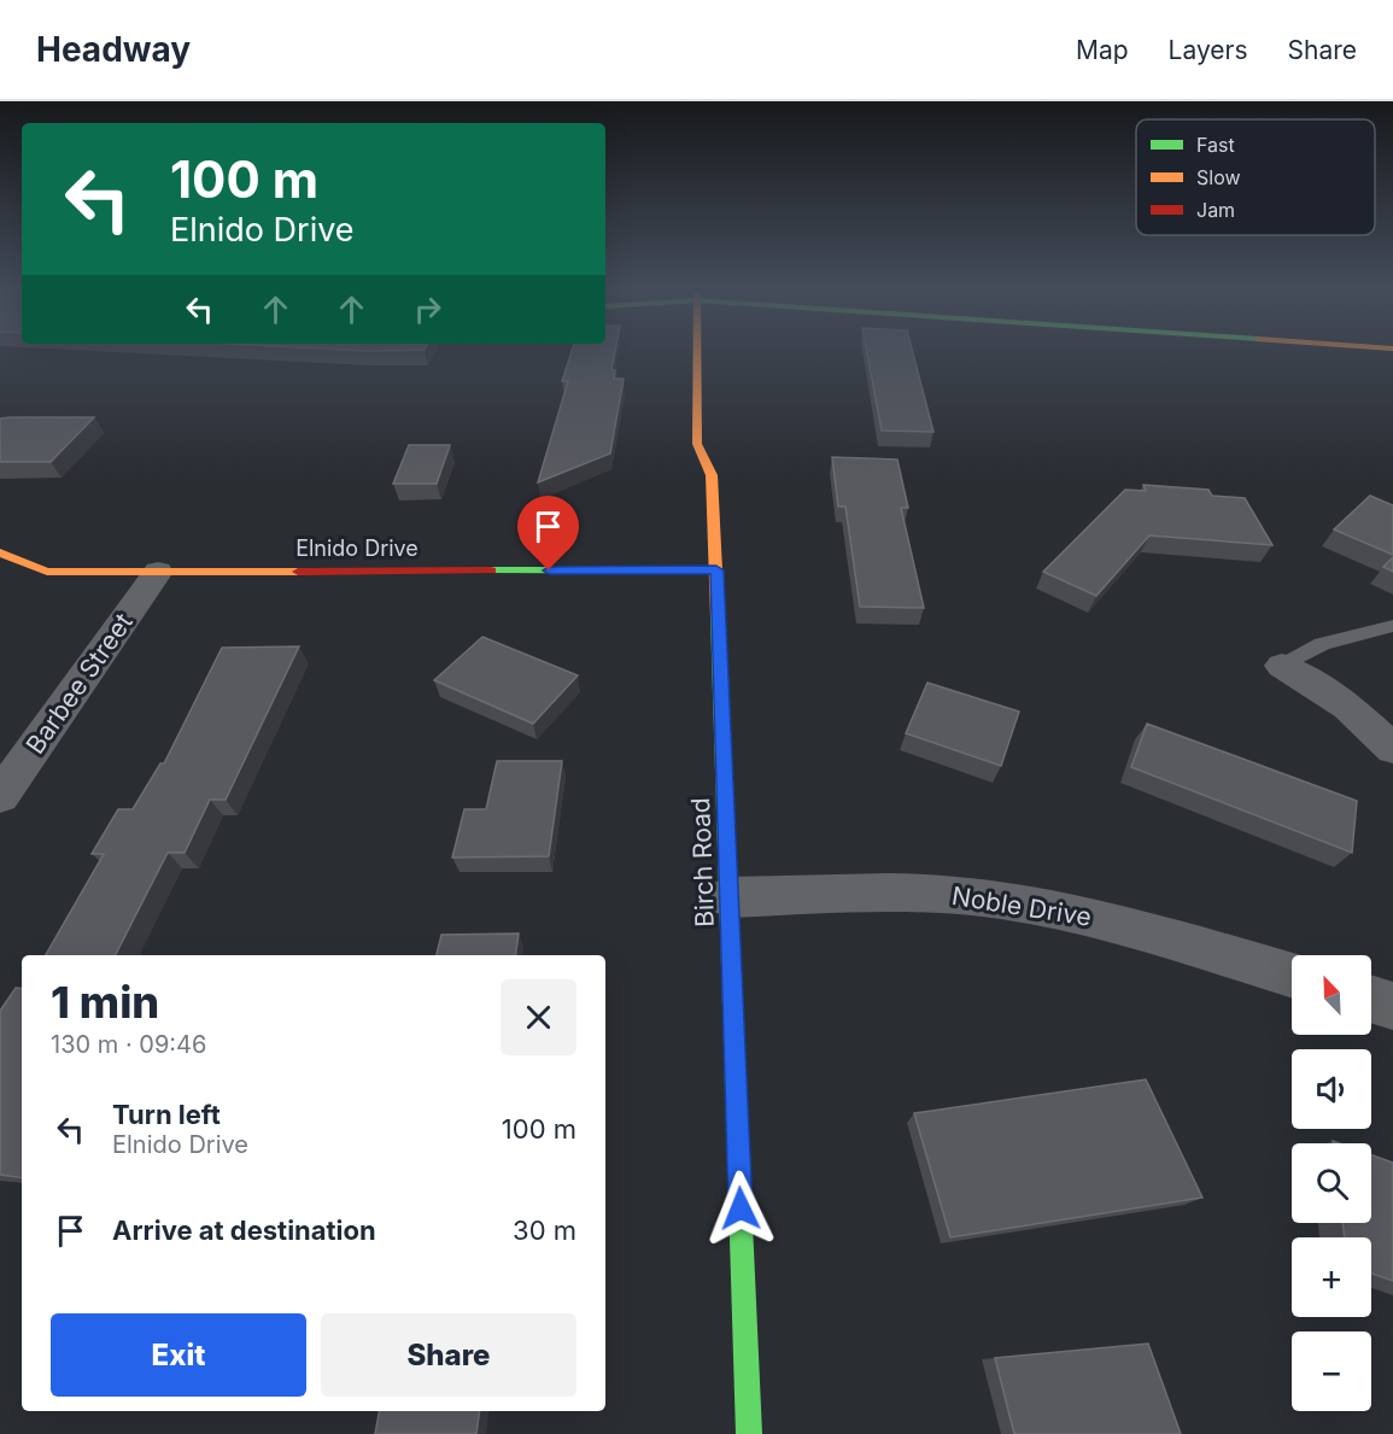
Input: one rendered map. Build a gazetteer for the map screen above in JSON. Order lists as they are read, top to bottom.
{
  "streets": {
    "street": [
      "Elnido Drive",
      "Barbee Street",
      "Birch Road",
      "Noble Drive"
    ]
  },
  "crossings": [
    ["Elnido Drive", "Barbee Street"],
    ["Elnido Drive", "Birch Road"],
    ["Birch Road", "Noble Drive"]
  ],
  "legend": ["Fast", "Slow", "Jam"],
  "north": "top left",
  "page": {
    "header": "Headway",
    "nav": ["Map", "Layers", "Share"],
    "turn": ["100 m", "Elnido Drive"],
    "map_buttons": ["+", "−"],
    "heading": ["1 min", "130 m · 09:46"],
    "list": [
      {
        "name": "Turn left",
        "note": "Elnido Drive",
        "value": "100 m"
      },
      {
        "name": "Arrive at destination",
        "value": "30 m"
      }
    ],
    "buttons": ["Exit", "Share"]
  }
}
